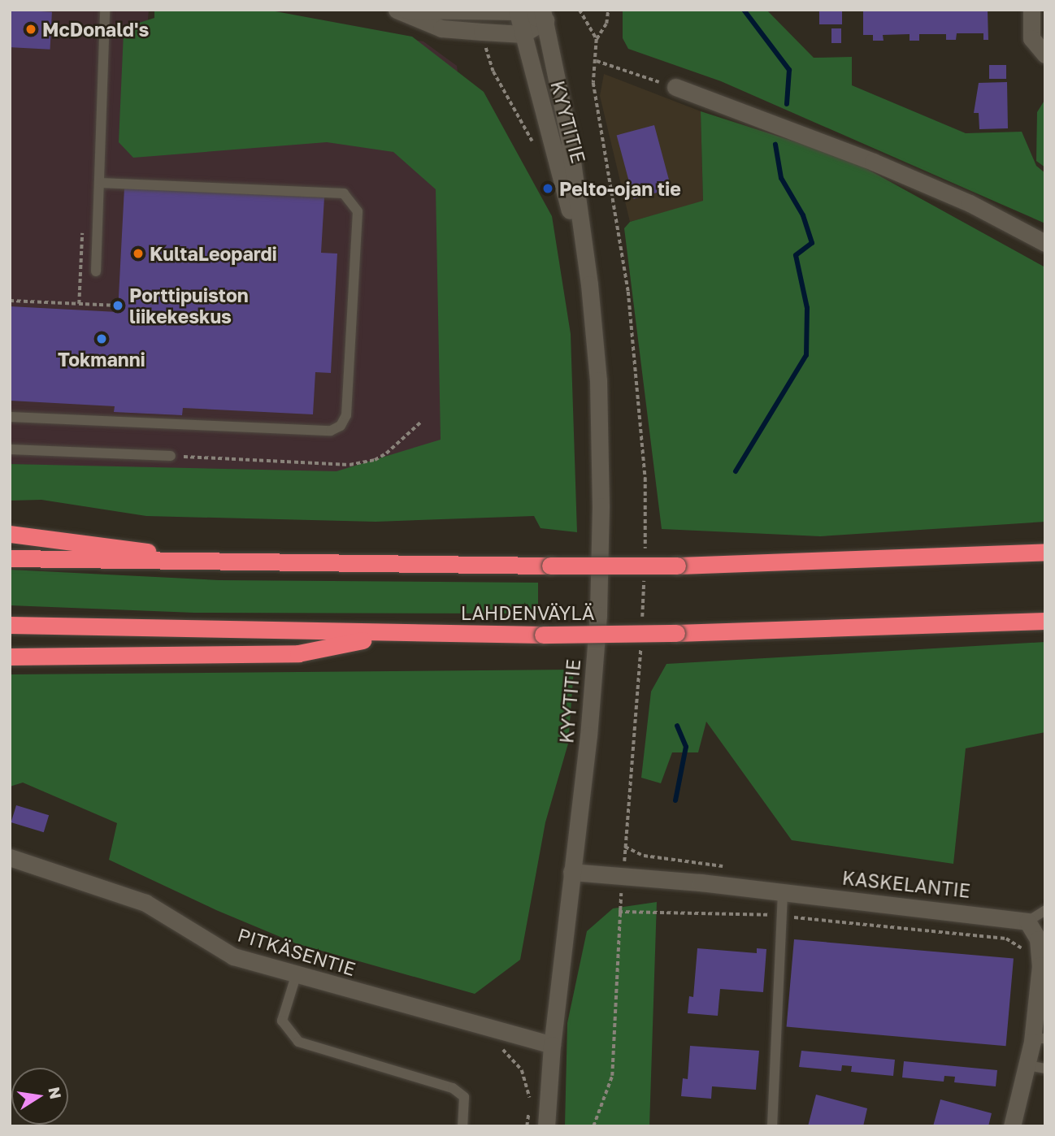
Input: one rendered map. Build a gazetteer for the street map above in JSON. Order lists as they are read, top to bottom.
{
  "streets": {
    "highway": ["LAHDENVÄYLÄ"],
    "street": ["KYYTITIE", "KASKELANTIE", "PITKÄSENTIE"]
  },
  "crossings": [
    ["KYYTITIE", "KASKELANTIE"],
    ["KYYTITIE", "PITKÄSENTIE"]
  ],
  "places": [
    "McDonald's",
    "Pelto-ojan tie",
    "KultaLeopardi",
    "Porttipuiston liikekeskus",
    "Tokmanni"
  ],
  "north": "right"
}
